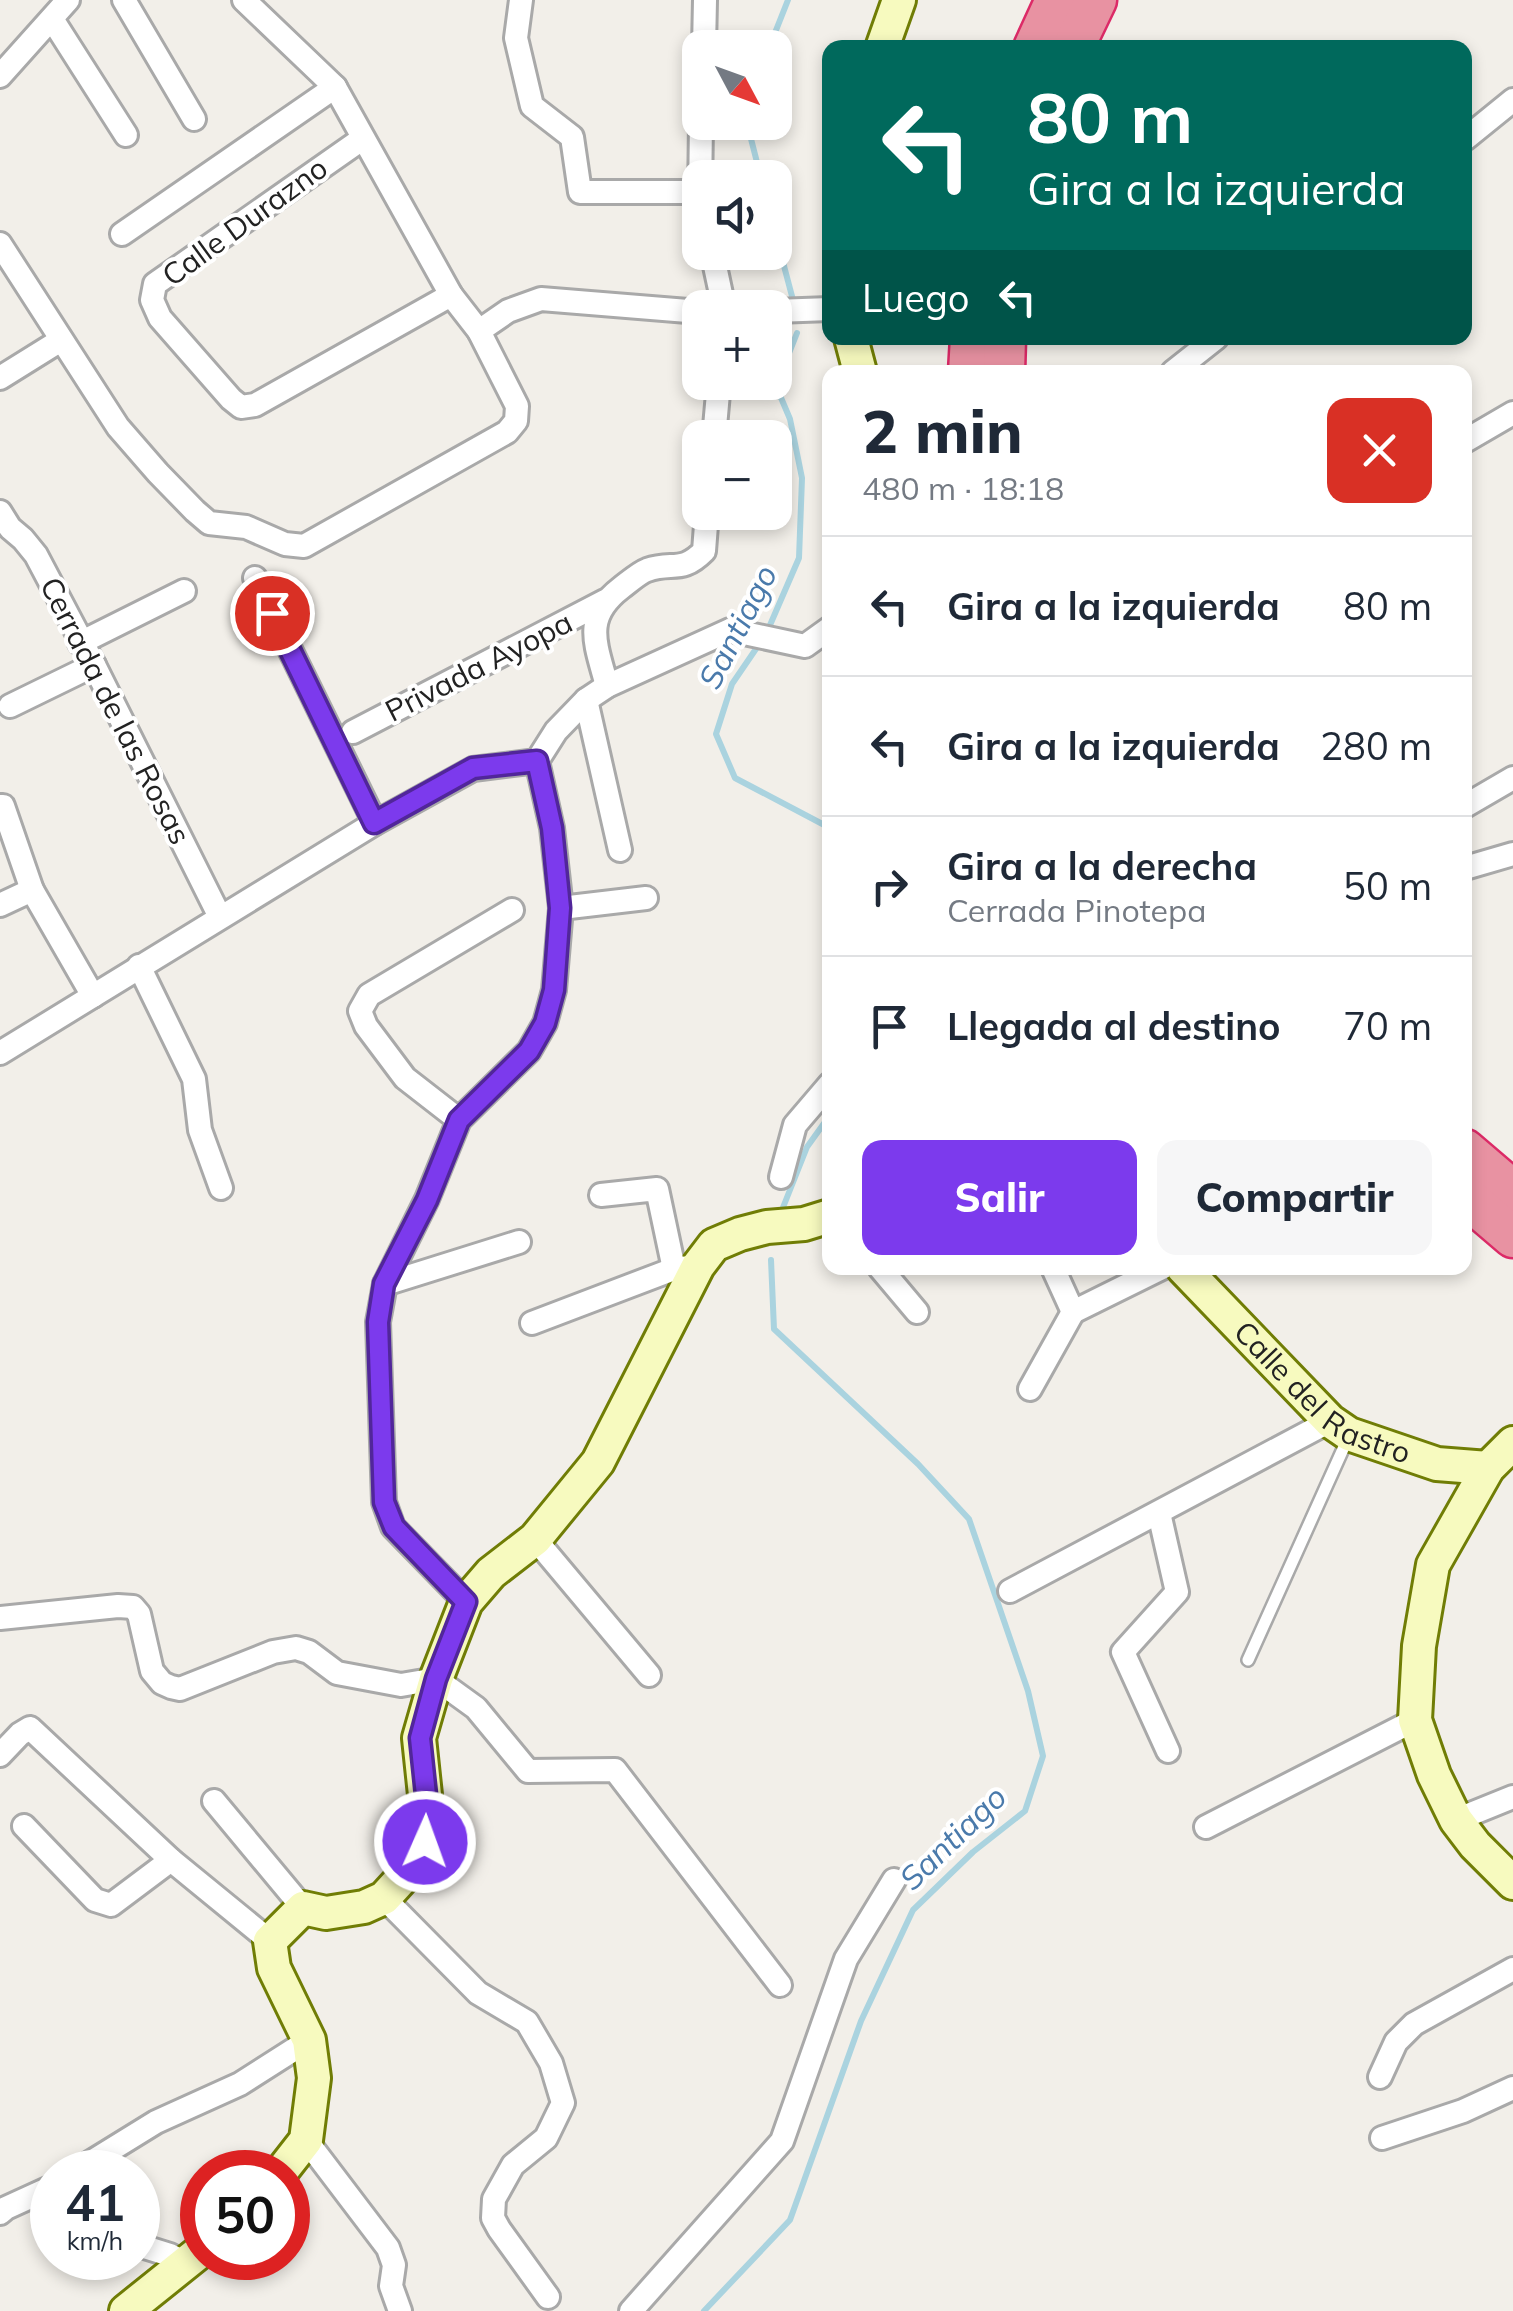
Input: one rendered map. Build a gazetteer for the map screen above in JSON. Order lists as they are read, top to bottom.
{
  "streets": {
    "main road": ["Calle del Rastro"],
    "street": ["Calle Durazno", "Privada Ayopa", "Cerrada de las Rosas"]
  },
  "water": ["Santiago"],
  "north": "bottom right",
  "page": {
    "map_buttons": ["+", "−"],
    "turn": ["80 m", "Gira a la izquierda"],
    "then": "Luego",
    "heading": ["2 min", "480 m · 18:18"],
    "list": [
      {
        "name": "Gira a la izquierda",
        "value": "80 m"
      },
      {
        "name": "Gira a la izquierda",
        "value": "280 m"
      },
      {
        "name": "Gira a la derecha",
        "note": "Cerrada Pinotepa",
        "value": "50 m"
      },
      {
        "name": "Llegada al destino",
        "value": "70 m"
      }
    ],
    "buttons": ["Salir", "Compartir"],
    "speed": "41 km/h",
    "limit": "50"
  }
}
